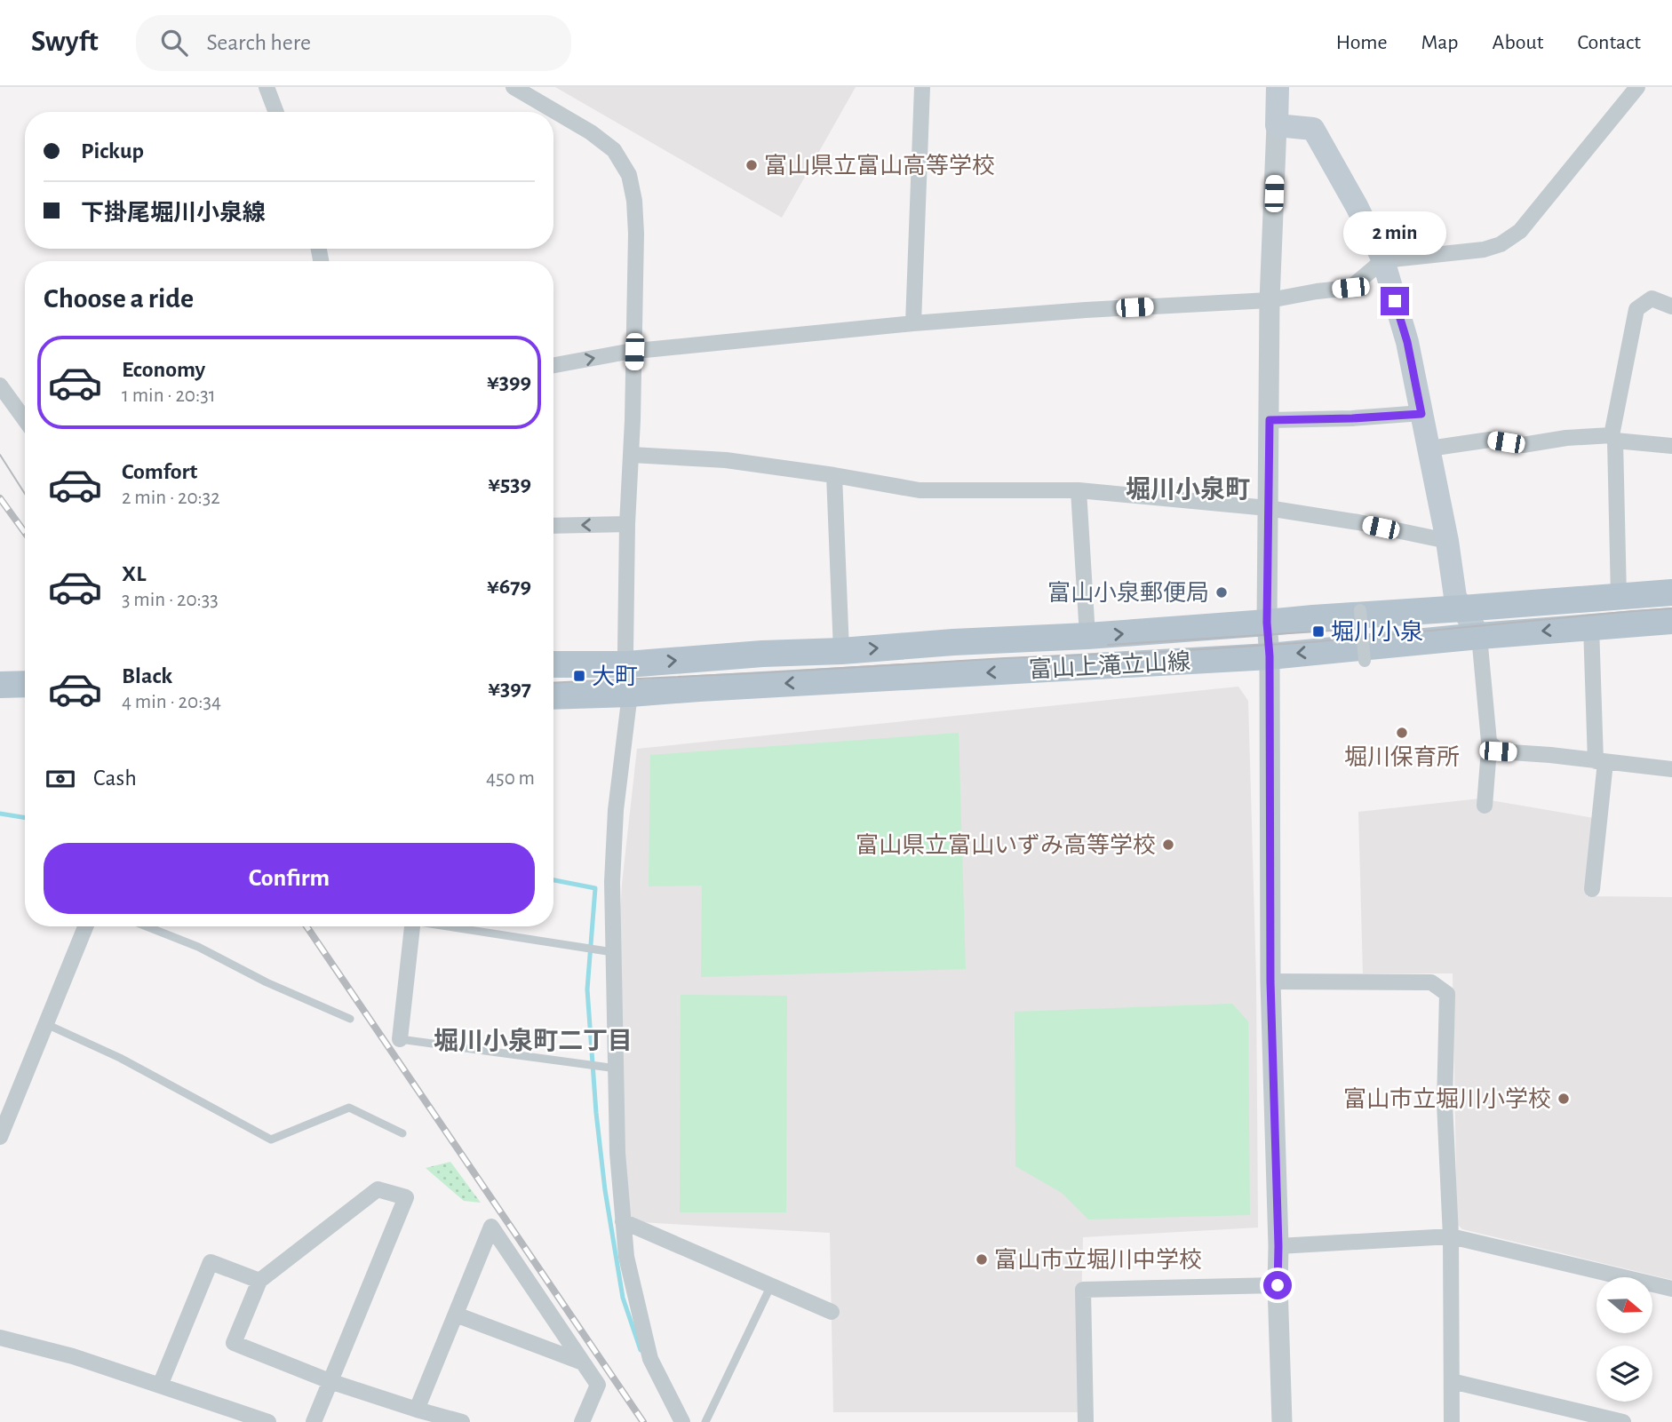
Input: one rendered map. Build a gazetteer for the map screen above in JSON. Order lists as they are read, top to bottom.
{
  "streets": {
    "main road": ["富山上滝立山線"]
  },
  "districts": ["堀川小泉町", "堀川小泉町二丁目"],
  "places": {
    "other": [
      "富山県立富山高等学校",
      "富山小泉郵便局",
      "堀川保育所",
      "富山県立富山いずみ高等学校",
      "富山市立堀川小学校",
      "富山市立堀川中学校"
    ],
    "transit": ["堀川小泉", "大町"]
  },
  "north": "right",
  "page": {
    "header": "Swyft",
    "search": "Search here",
    "nav": [
      "Home",
      "Map",
      "About",
      "Contact"
    ],
    "banner": ["Pickup", "下掛尾堀川小泉線"],
    "bubble": "2 min",
    "heading": "Choose a ride",
    "list": [
      {
        "name": "Economy",
        "note": "1 min · 20:31",
        "value": "¥399"
      },
      {
        "name": "Comfort",
        "note": "2 min · 20:32",
        "value": "¥539"
      },
      {
        "name": "XL",
        "note": "3 min · 20:33",
        "value": "¥679"
      },
      {
        "name": "Black",
        "note": "4 min · 20:34",
        "value": "¥397"
      }
    ],
    "pay": ["Cash", "450 m"],
    "buttons": "Confirm"
  }
}
